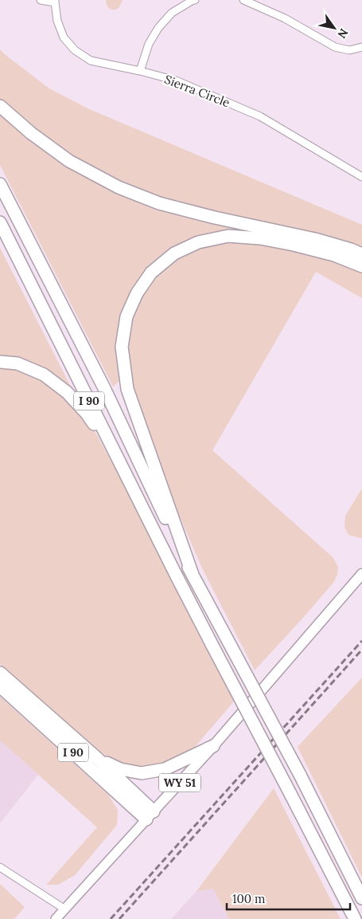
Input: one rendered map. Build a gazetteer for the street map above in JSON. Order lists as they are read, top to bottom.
{
  "streets": {
    "highway": ["I 90"],
    "main road": ["WY 51"],
    "street": ["Sierra Circle"]
  },
  "crossings": [
    ["I 90", "WY 51"]
  ],
  "scale_bar": "100 m",
  "north": "bottom right"
}
